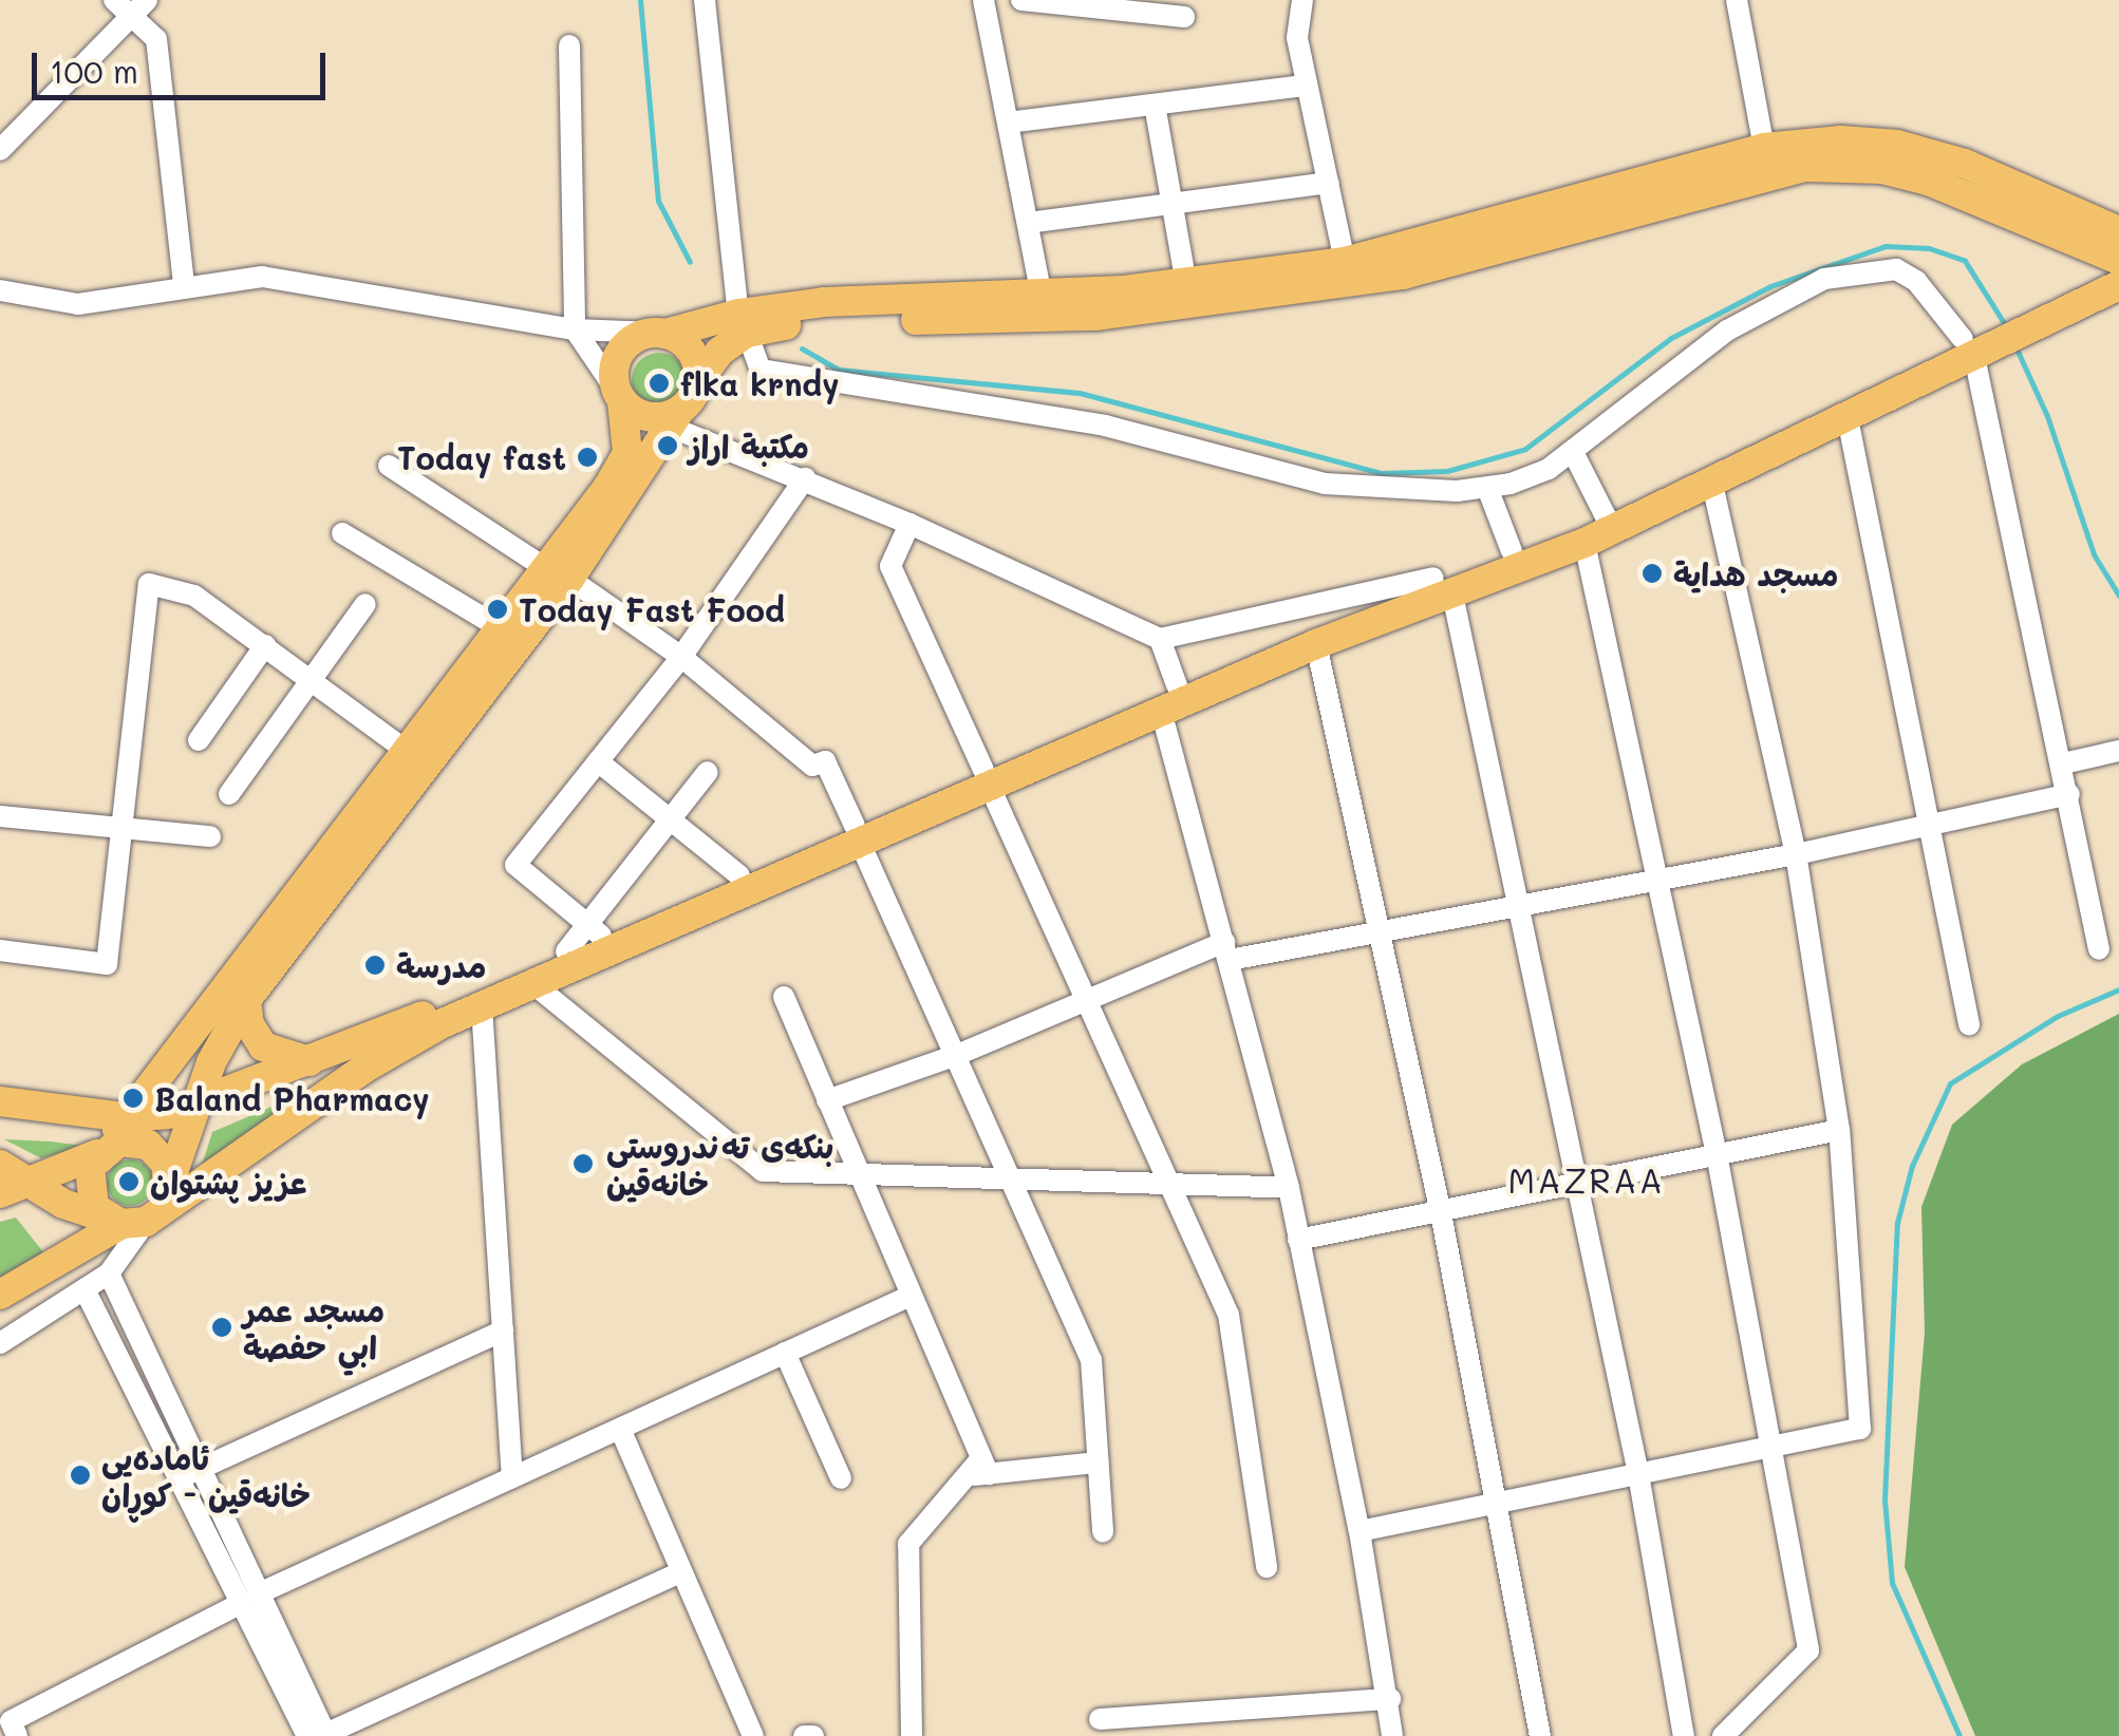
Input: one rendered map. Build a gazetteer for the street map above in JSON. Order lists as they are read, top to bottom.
{
  "districts": ["MAZRAA"],
  "places": [
    "flka krndy",
    "مكتبة اراز",
    "Today fast",
    "مسجد هداية",
    "Today Fast Food",
    "مدرسة",
    "Baland Pharmacy",
    "بنکەی تەندروستی خانەقین",
    "عزيز پشتوان",
    "مسجد عمر ابي حفصة",
    "ئامادەیی خانەقین - کوڕان"
  ],
  "scale_bar": "100 m"
}
